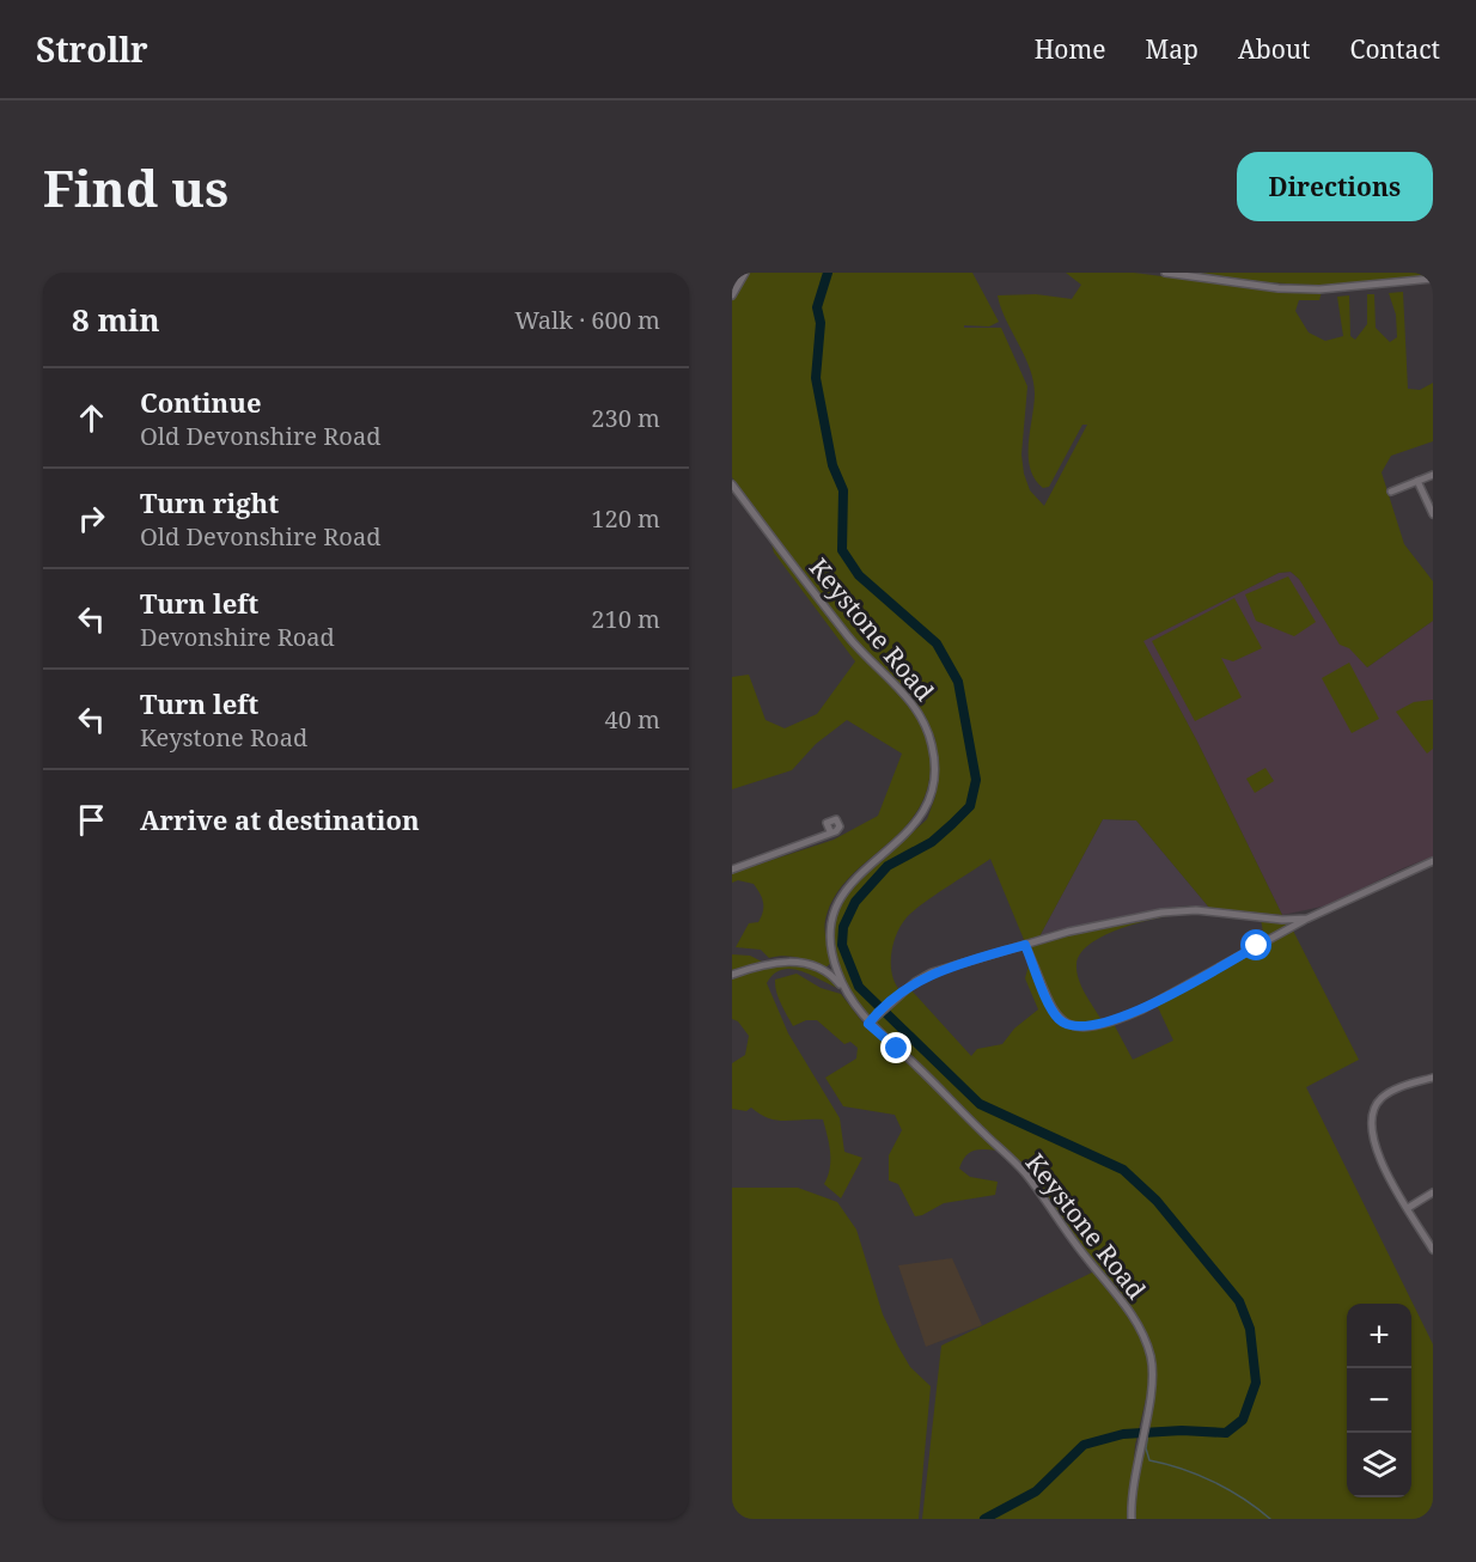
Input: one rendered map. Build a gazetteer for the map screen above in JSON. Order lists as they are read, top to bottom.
{
  "streets": {
    "street": ["Keystone Road"]
  },
  "page": {
    "header": "Strollr",
    "nav": [
      "Home",
      "Map",
      "About",
      "Contact"
    ],
    "buttons": "Directions",
    "title": "Find us",
    "heading": ["8 min", "Walk · 600 m"],
    "list": [
      ["Continue", "Old Devonshire Road", "230 m"],
      ["Turn right", "Old Devonshire Road", "120 m"],
      ["Turn left", "Devonshire Road", "210 m"],
      ["Turn left", "Keystone Road", "40 m"],
      "Arrive at destination"
    ],
    "map_buttons": ["+", "−"]
  }
}
